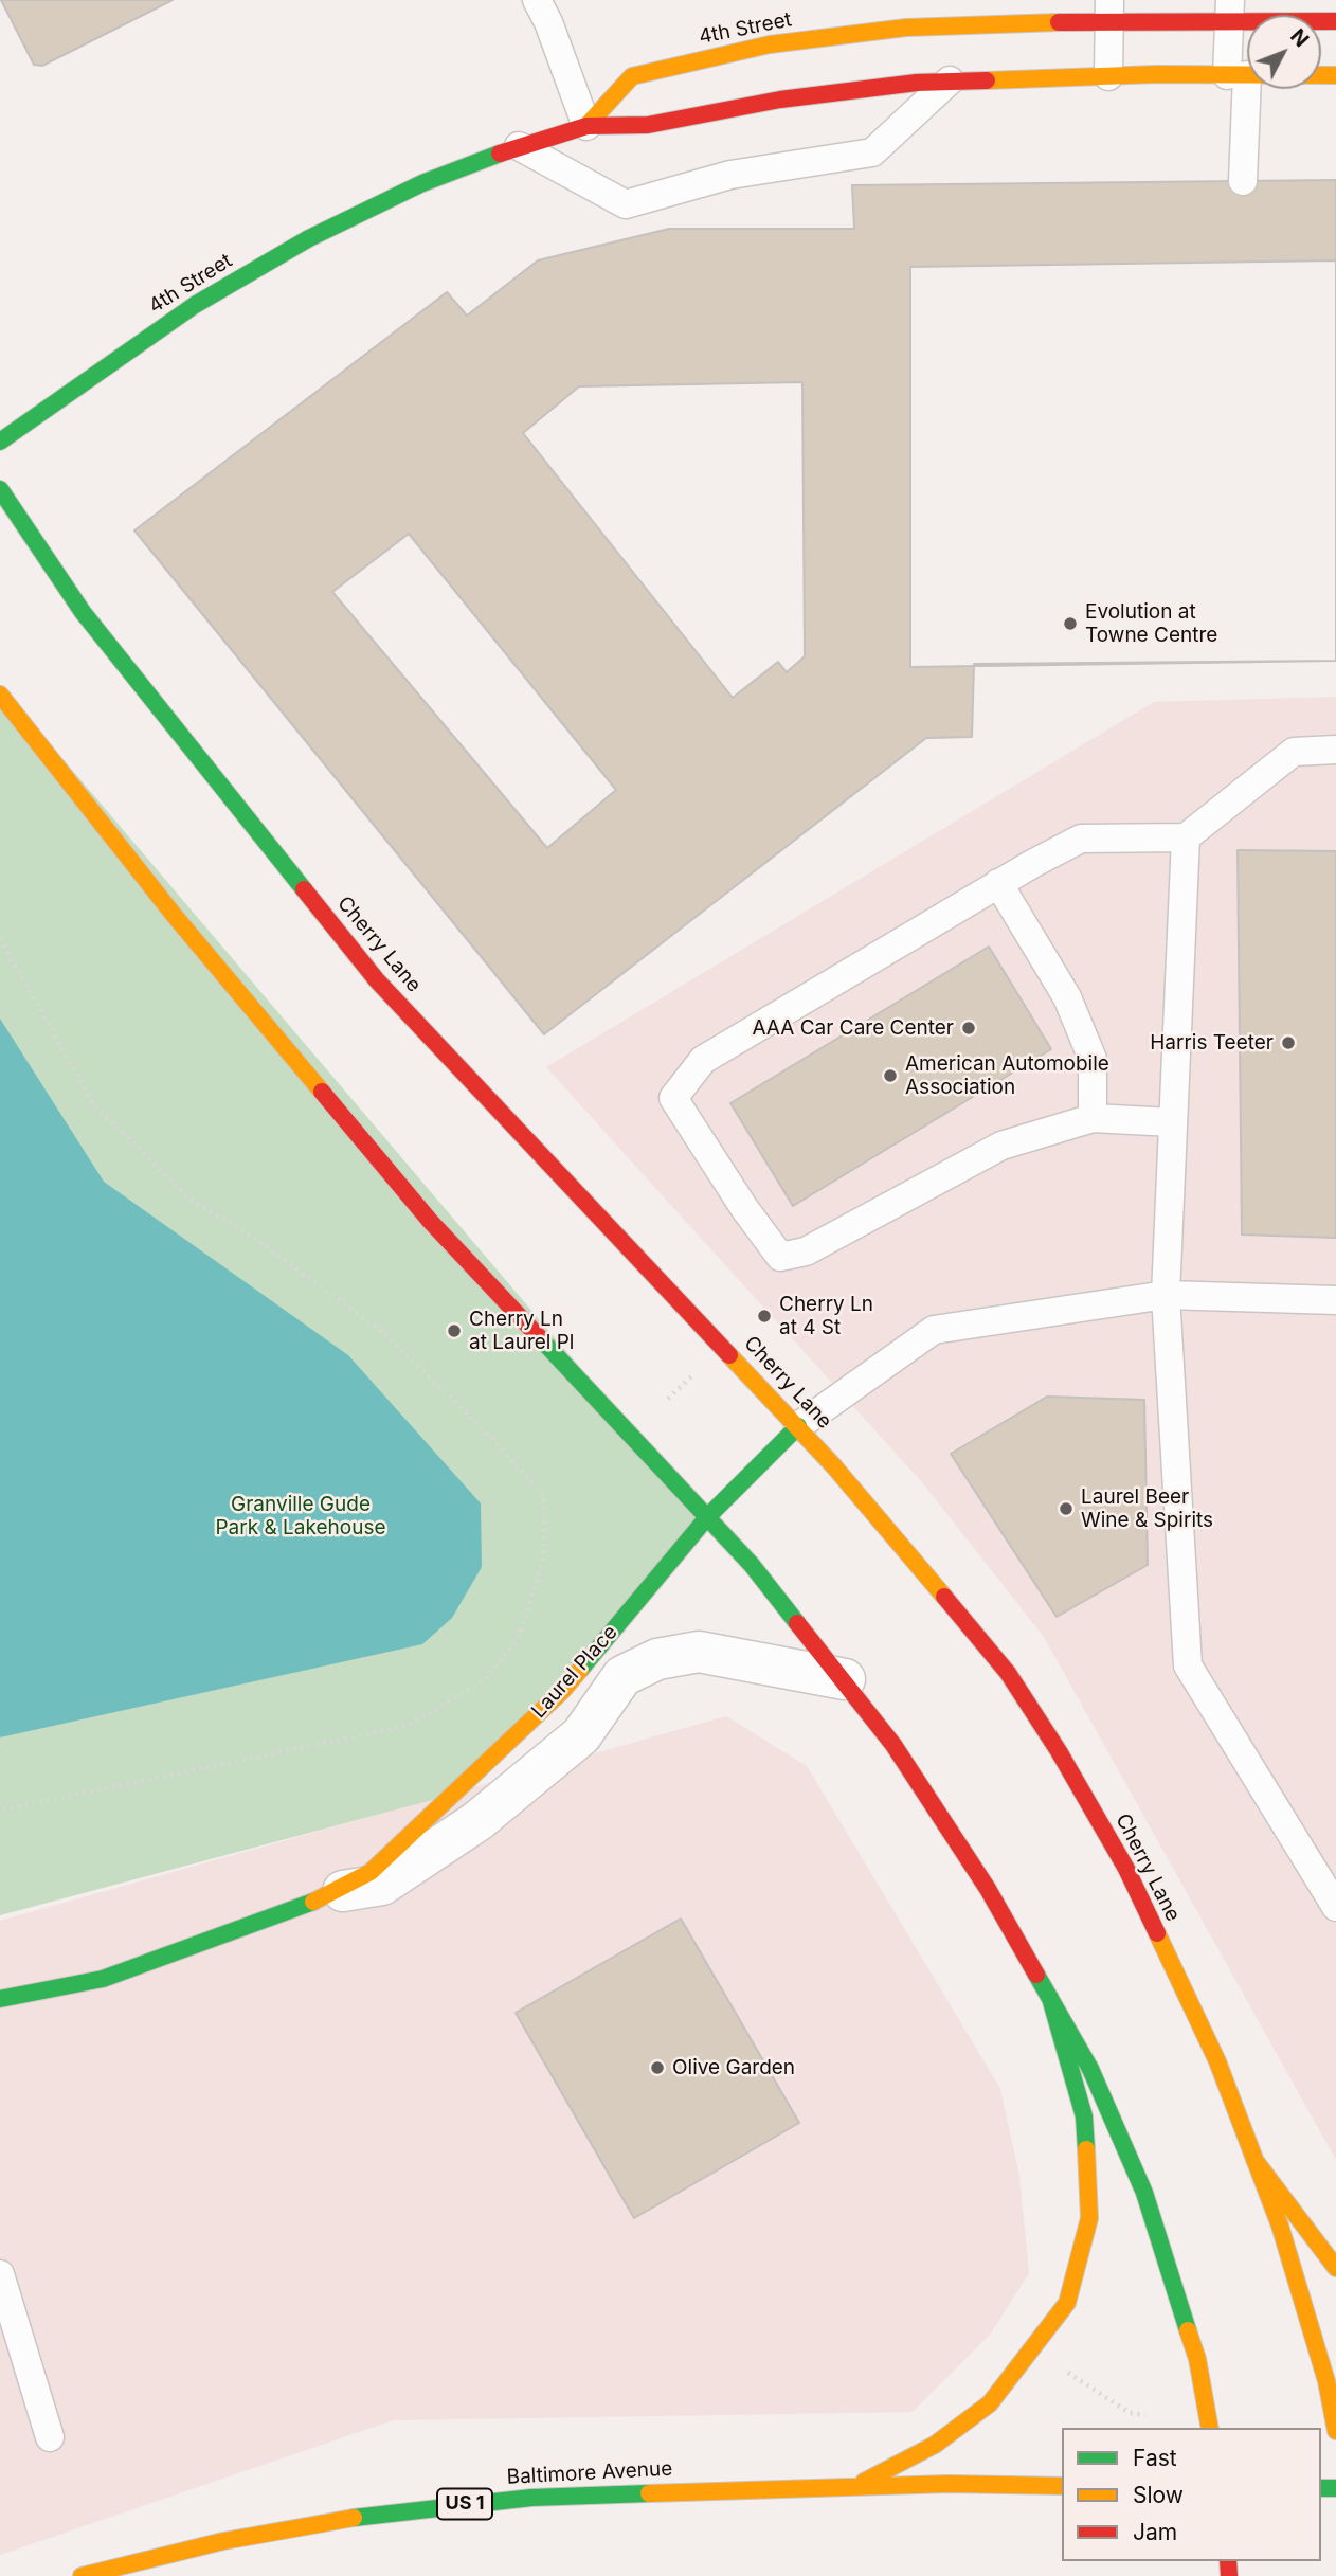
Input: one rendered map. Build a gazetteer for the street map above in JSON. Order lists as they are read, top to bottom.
{
  "streets": {
    "main road": [
      "4th Street",
      "Cherry Lane",
      "Laurel Place",
      "Baltimore Avenue",
      "US 1"
    ]
  },
  "crossings": [
    ["Cherry Lane", "Laurel Place"]
  ],
  "parks": ["Granville Gude Park & Lakehouse"],
  "places": [
    "Evolution at Towne Centre",
    "AAA Car Care Center",
    "Harris Teeter",
    "American Automobile Association",
    "Cherry Ln at 4 St",
    "Cherry Ln at Laurel Pl",
    "Laurel Beer Wine & Spirits",
    "Olive Garden"
  ],
  "legend": ["Fast", "Slow", "Jam"],
  "north": "top right"
}
